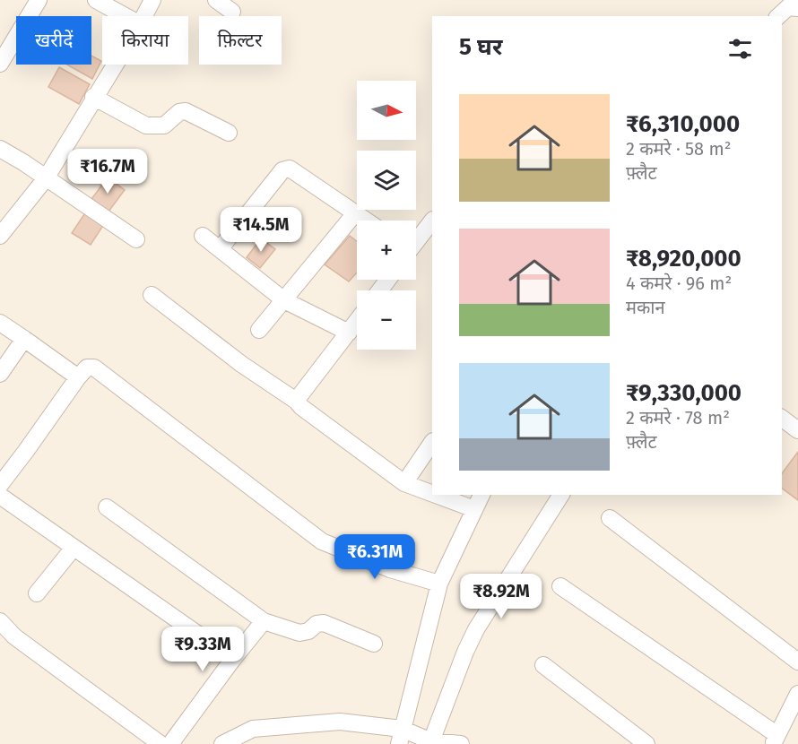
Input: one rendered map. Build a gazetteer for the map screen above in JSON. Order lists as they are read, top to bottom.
{
  "north": "right",
  "page": {
    "chip": ["खरीदें", "किराया", "फ़िल्टर"],
    "heading": "5 घर",
    "map_buttons": ["+", "−"],
    "list": [
      {
        "name": "₹6,310,000",
        "note": "2 कमरे · 58 m² · फ़्लैट"
      },
      {
        "name": "₹8,920,000",
        "note": "4 कमरे · 96 m² · मकान"
      },
      {
        "name": "₹9,330,000",
        "note": "2 कमरे · 78 m² · फ़्लैट"
      }
    ],
    "price": [
      "₹16.7M",
      "₹14.5M",
      "₹6.31M",
      "₹8.92M",
      "₹9.33M"
    ]
  }
}
